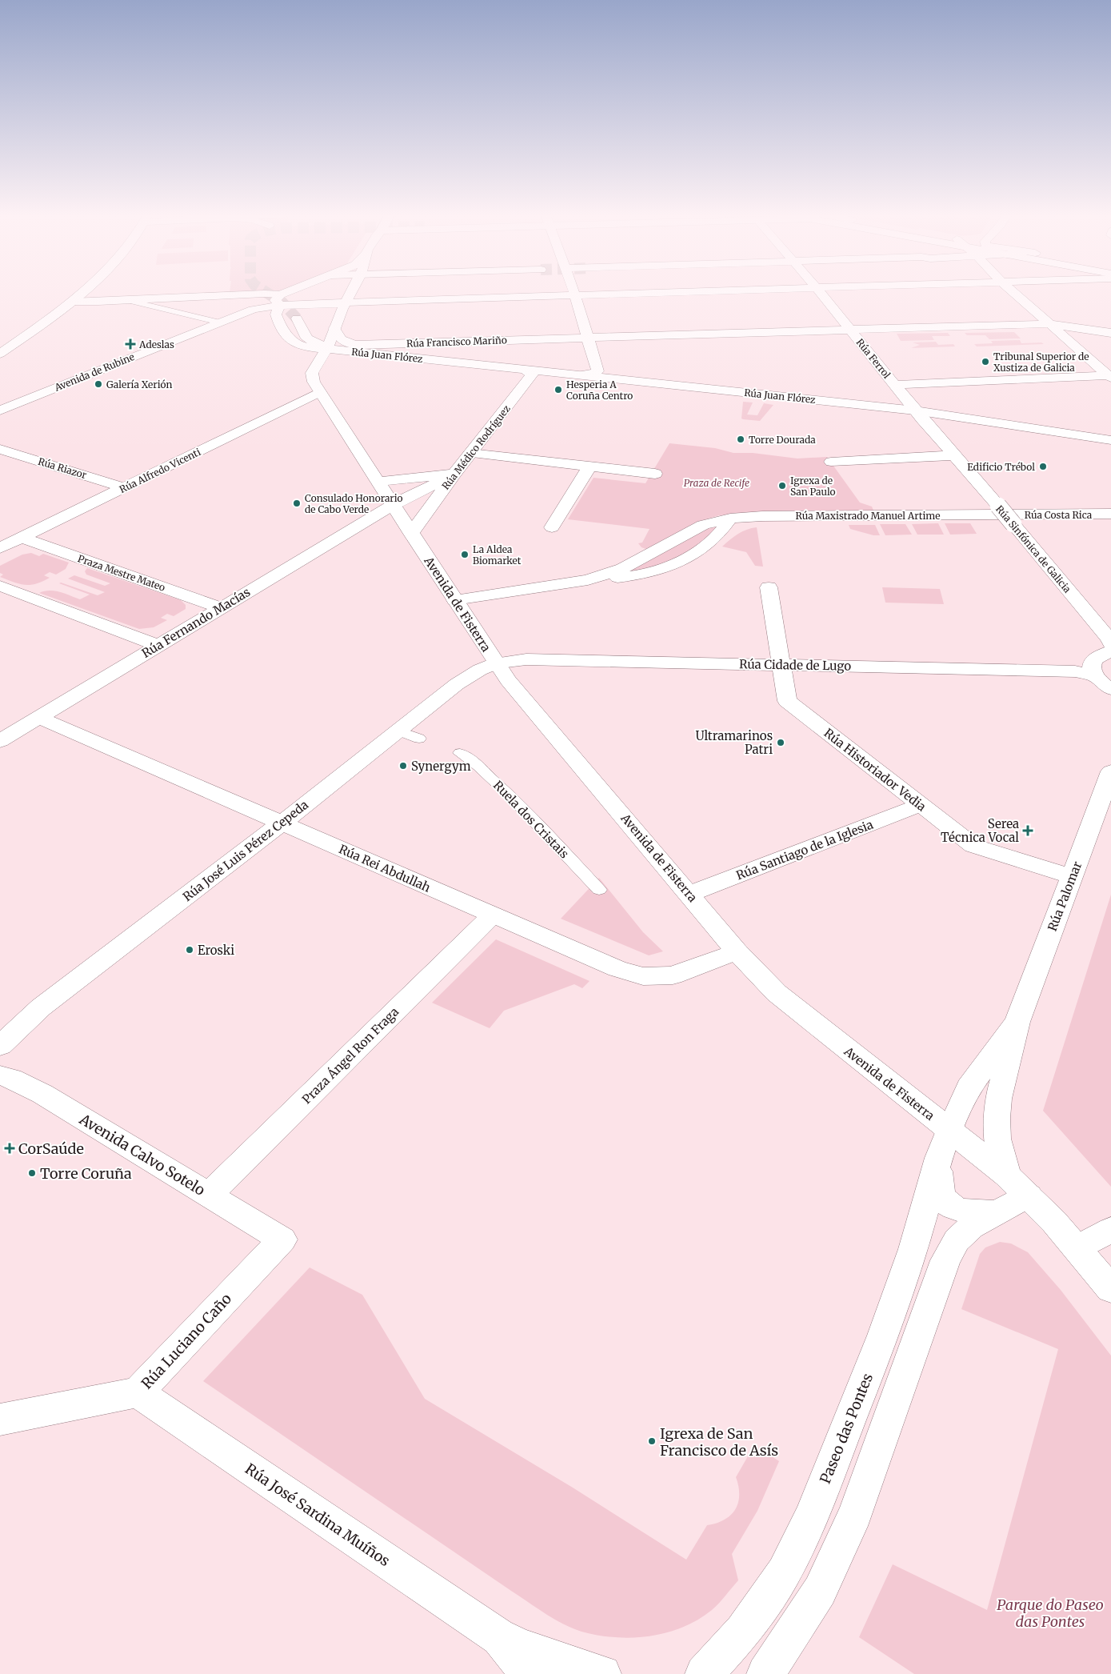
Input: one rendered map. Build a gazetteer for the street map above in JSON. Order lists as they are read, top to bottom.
{
  "streets": {
    "street": [
      "Rúa Francisco Mariño",
      "Rúa Juan Flórez",
      "Rúa Ferrol",
      "Avenida de Rubine",
      "Rúa Médico Rodríguez",
      "Rúa Riazor",
      "Rúa Alfredo Vicenti",
      "Rúa Costa Rica",
      "Rúa Maxistrado Manuel Artime",
      "Rúa Sinfónica de Galicia",
      "Praza Mestre Mateo",
      "Avenida de Fisterra",
      "Rúa Fernando Macías",
      "Rúa Cidade de Lugo",
      "Rúa Historiador Vedia",
      "Rúa Santiago de la Iglesia",
      "Rúa José Luis Pérez Cepeda",
      "Rúa Rei Abdullah",
      "Rúa Palomar",
      "Praza Ángel Ron Fraga",
      "Avenida Calvo Sotelo",
      "Rúa Luciano Caño",
      "Paseo das Pontes",
      "Rúa José Sardina Muíños"
    ],
    "lane": ["Ruela dos Cristais"]
  },
  "crossings": [
    ["Rúa Francisco Mariño", "Rúa Juan Flórez"],
    ["Rúa Francisco Mariño", "Rúa Ferrol"],
    ["Rúa Juan Flórez", "Rúa Ferrol"],
    ["Rúa Juan Flórez", "Avenida de Rubine"],
    ["Rúa Juan Flórez", "Rúa Médico Rodríguez"],
    ["Rúa Juan Flórez", "Rúa Sinfónica de Galicia"],
    ["Rúa Juan Flórez", "Avenida de Fisterra"],
    ["Rúa Ferrol", "Rúa Sinfónica de Galicia"],
    ["Rúa Médico Rodríguez", "Avenida de Fisterra"],
    ["Rúa Médico Rodríguez", "Rúa Fernando Macías"],
    ["Rúa Riazor", "Rúa Alfredo Vicenti"],
    ["Rúa Alfredo Vicenti", "Praza Mestre Mateo"],
    ["Rúa Alfredo Vicenti", "Avenida de Fisterra"],
    ["Rúa Costa Rica", "Rúa Maxistrado Manuel Artime"],
    ["Rúa Costa Rica", "Rúa Sinfónica de Galicia"],
    ["Rúa Maxistrado Manuel Artime", "Rúa Sinfónica de Galicia"],
    ["Rúa Maxistrado Manuel Artime", "Avenida de Fisterra"],
    ["Praza Mestre Mateo", "Rúa Fernando Macías"],
    ["Avenida de Fisterra", "Rúa Fernando Macías"],
    ["Avenida de Fisterra", "Rúa Cidade de Lugo"],
    ["Avenida de Fisterra", "Rúa Santiago de la Iglesia"],
    ["Avenida de Fisterra", "Rúa José Luis Pérez Cepeda"],
    ["Avenida de Fisterra", "Rúa Rei Abdullah"],
    ["Avenida de Fisterra", "Rúa Palomar"],
    ["Avenida de Fisterra", "Paseo das Pontes"],
    ["Rúa Fernando Macías", "Rúa Rei Abdullah"],
    ["Rúa Cidade de Lugo", "Rúa Historiador Vedia"],
    ["Rúa Cidade de Lugo", "Rúa José Luis Pérez Cepeda"],
    ["Rúa Historiador Vedia", "Rúa Santiago de la Iglesia"],
    ["Rúa Historiador Vedia", "Rúa Palomar"],
    ["Rúa José Luis Pérez Cepeda", "Rúa Rei Abdullah"],
    ["Rúa Rei Abdullah", "Praza Ángel Ron Fraga"],
    ["Rúa Palomar", "Paseo das Pontes"],
    ["Praza Ángel Ron Fraga", "Avenida Calvo Sotelo"],
    ["Avenida Calvo Sotelo", "Rúa Luciano Caño"],
    ["Rúa Luciano Caño", "Rúa José Sardina Muíños"]
  ],
  "parks": ["Praza de Recife", "Parque do Paseo das Pontes"],
  "places": {
    "health": ["Adeslas", "Serea Técnica Vocal", "CorSaúde"],
    "other": [
      "Tribunal Superior de Xustiza de Galicia",
      "Galería Xerión",
      "Hesperia A Coruña Centro",
      "Torre Dourada",
      "Edificio Trébol",
      "Igrexa de San Paulo",
      "Consulado Honorario de Cabo Verde",
      "La Aldea Biomarket",
      "Ultramarinos Patri",
      "Synergym",
      "Eroski",
      "Torre Coruña",
      "Igrexa de San Francisco de Asís"
    ]
  }
}
